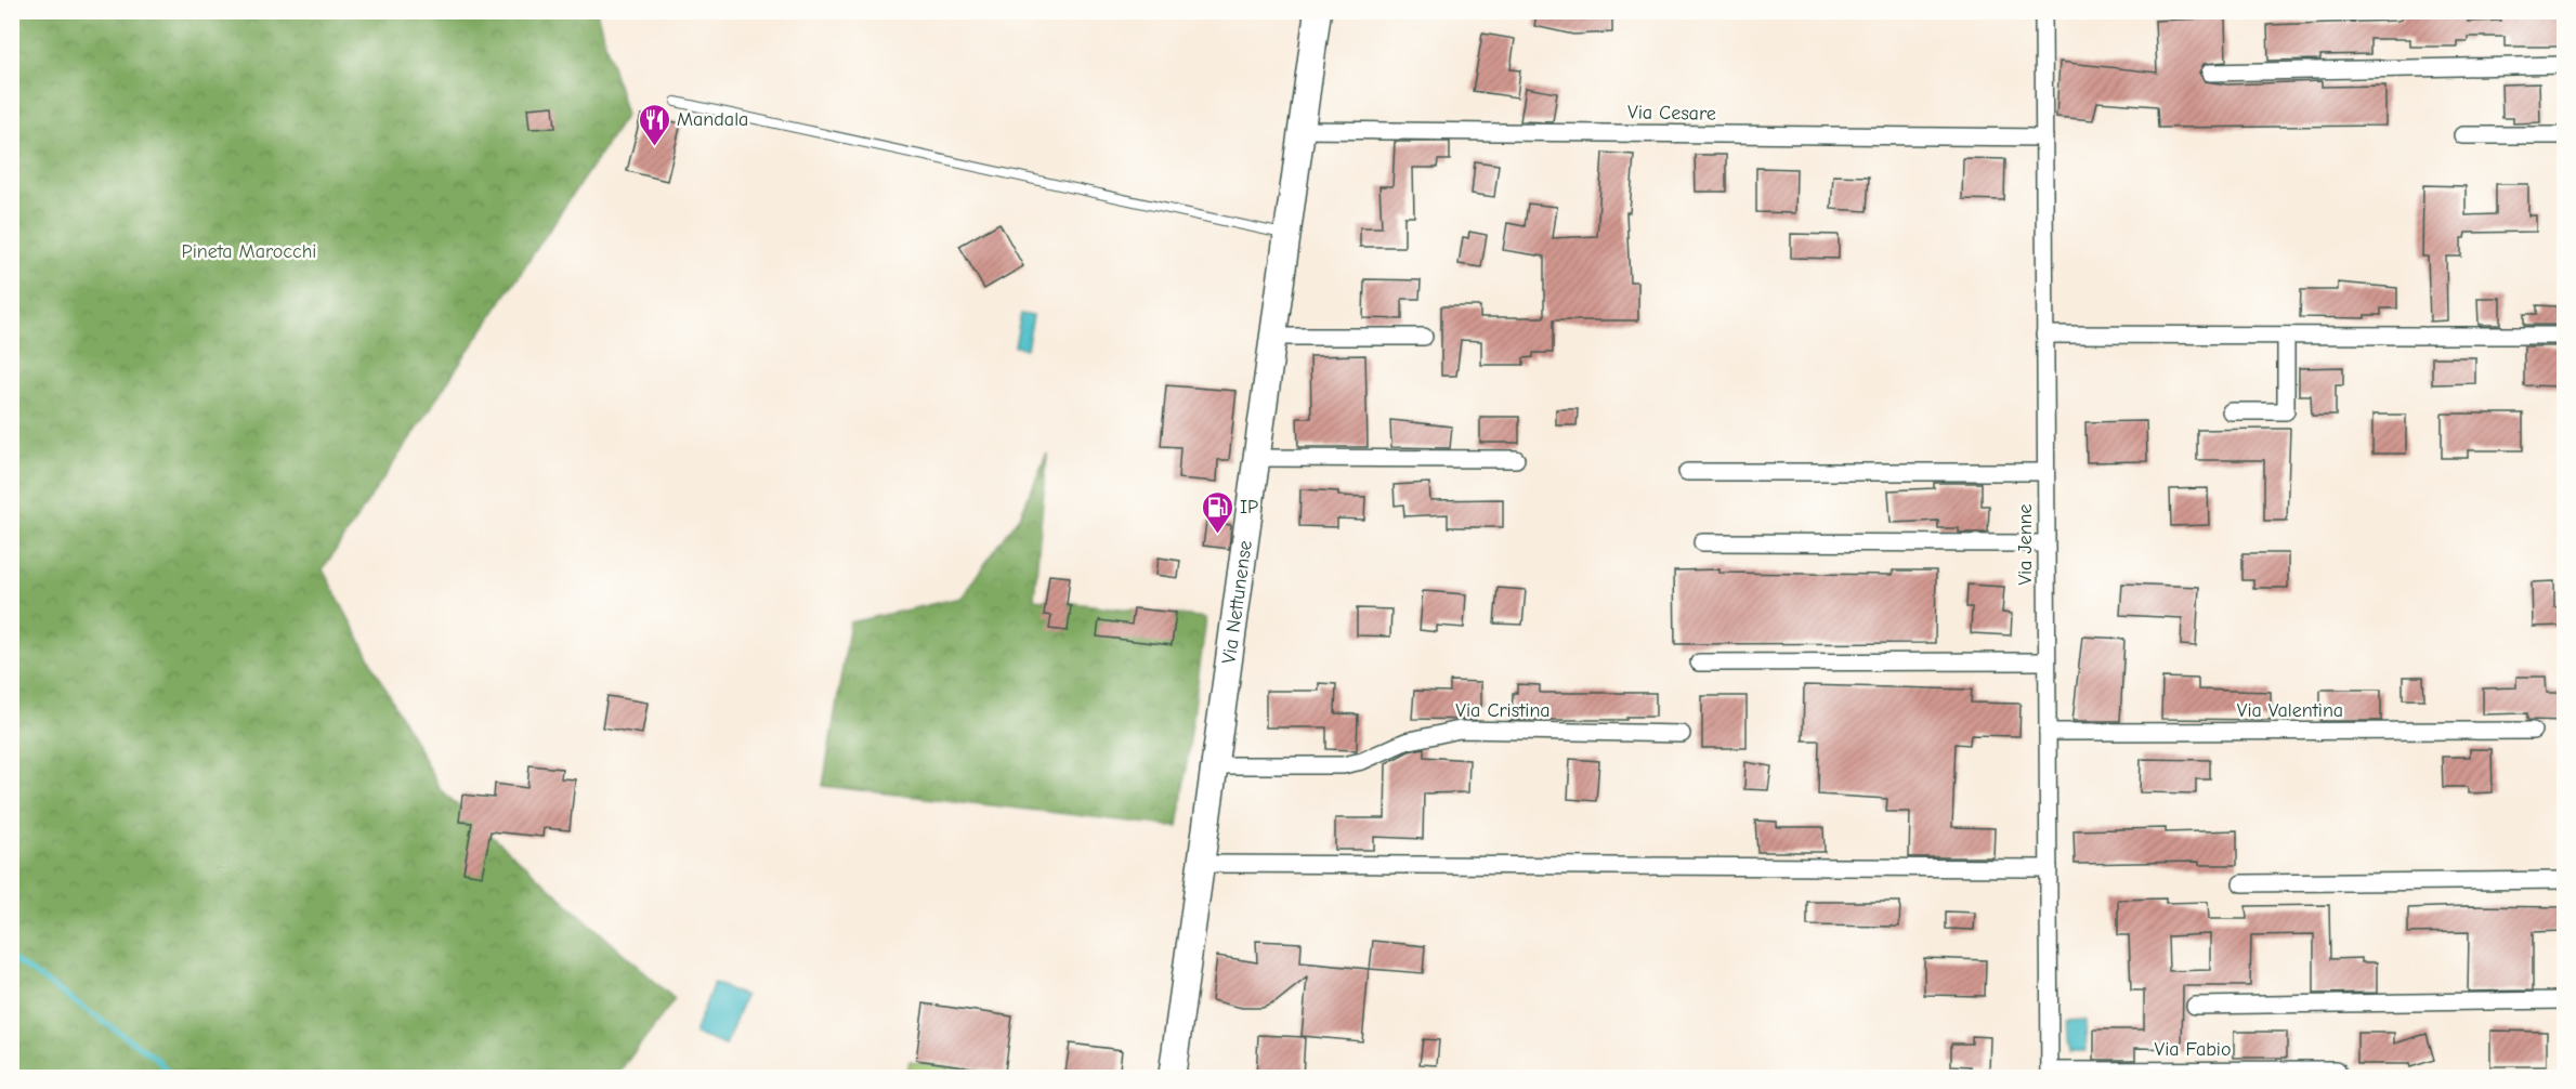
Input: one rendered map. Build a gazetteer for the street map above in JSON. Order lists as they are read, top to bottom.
{
  "streets": {
    "main road": ["Via Nettunense"],
    "street": [
      "Via Cesare",
      "Via Jenne",
      "Via Cristina",
      "Via Valentina",
      "Via Fabio"
    ]
  },
  "crossings": [
    ["Via Cesare", "Via Jenne"],
    ["Via Cesare", "Via Nettunense"],
    ["Via Jenne", "Via Valentina"],
    ["Via Jenne", "Via Fabio"],
    ["Via Nettunense", "Via Cristina"]
  ],
  "parks": ["Pineta Marocchi"],
  "places": {
    "restaurant": ["Mandala"],
    "fuel station": ["IP"]
  }
}
